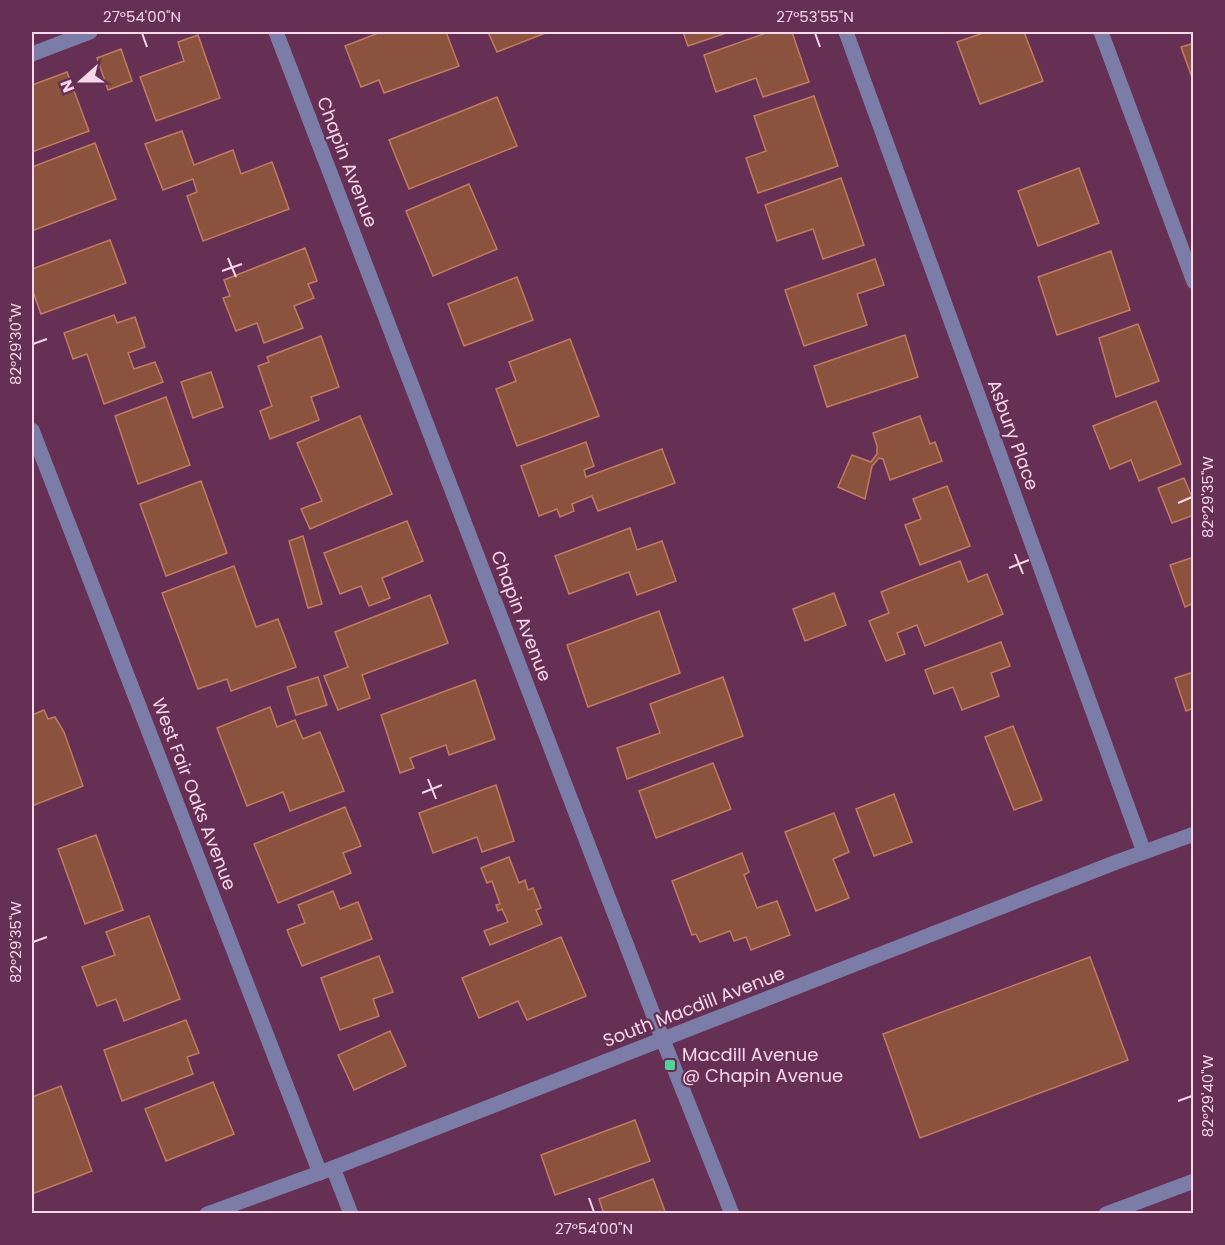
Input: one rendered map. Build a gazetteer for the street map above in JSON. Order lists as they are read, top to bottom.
{
  "streets": {
    "street": [
      "Chapin Avenue",
      "Asbury Place",
      "West Fair Oaks Avenue",
      "South Macdill Avenue"
    ]
  },
  "crossings": [
    ["Chapin Avenue", "South Macdill Avenue"],
    ["Asbury Place", "South Macdill Avenue"],
    ["West Fair Oaks Avenue", "South Macdill Avenue"]
  ],
  "places": {
    "transit": ["Macdill Avenue @ Chapin Avenue"]
  },
  "north": "left",
  "coordinates": [
    "27°54'00\"N",
    "27°53'55\"N",
    "82°29'30\"W",
    "82°29'35\"W",
    "82°29'40\"W"
  ]
}
